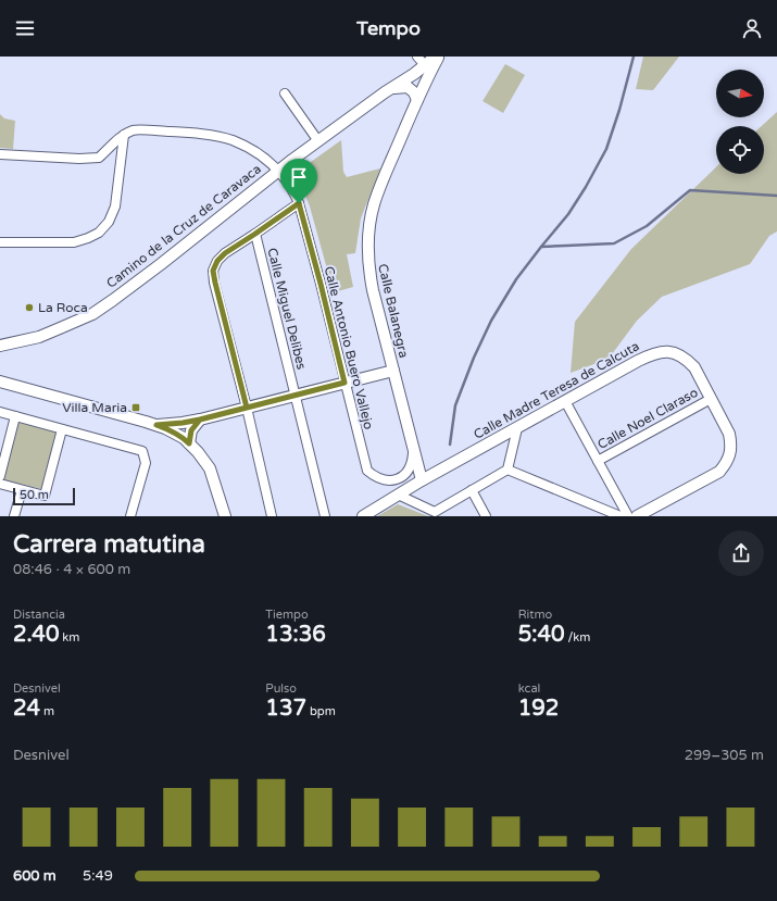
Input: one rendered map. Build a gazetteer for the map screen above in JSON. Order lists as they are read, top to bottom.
{
  "streets": {
    "street": [
      "Camino de la Cruz de Caravaca",
      "Calle Miguel Delibes",
      "Calle Balanegra",
      "Calle Antonio Buero Vallejo",
      "Calle Madre Teresa de Calcuta",
      "Calle Noel Claraso"
    ]
  },
  "crossings": [
    ["Camino de la Cruz de Caravaca", "Calle Antonio Buero Vallejo"],
    ["Calle Balanegra", "Calle Antonio Buero Vallejo"],
    ["Calle Balanegra", "Calle Madre Teresa de Calcuta"],
    ["Calle Madre Teresa de Calcuta", "Calle Noel Claraso"]
  ],
  "places": {
    "other": ["La Roca"],
    "transit": ["Villa Maria"]
  },
  "scale_bar": "50 m",
  "north": "right",
  "page": {
    "header": "Tempo",
    "scale": "50 m",
    "heading": ["Carrera matutina", "08:46 · 4 × 600 m"],
    "stats": [
      ["Distancia", "2.40 km"],
      ["Tiempo", "13:36"],
      ["Ritmo", "5:40 /km"],
      ["Desnivel", "24 m"],
      ["Pulso", "137 bpm"],
      ["kcal", "192"]
    ],
    "chart": ["Desnivel", "299–305 m"],
    "list": [
      {
        "name": "600 m",
        "note": "5:49"
      }
    ]
  }
}
